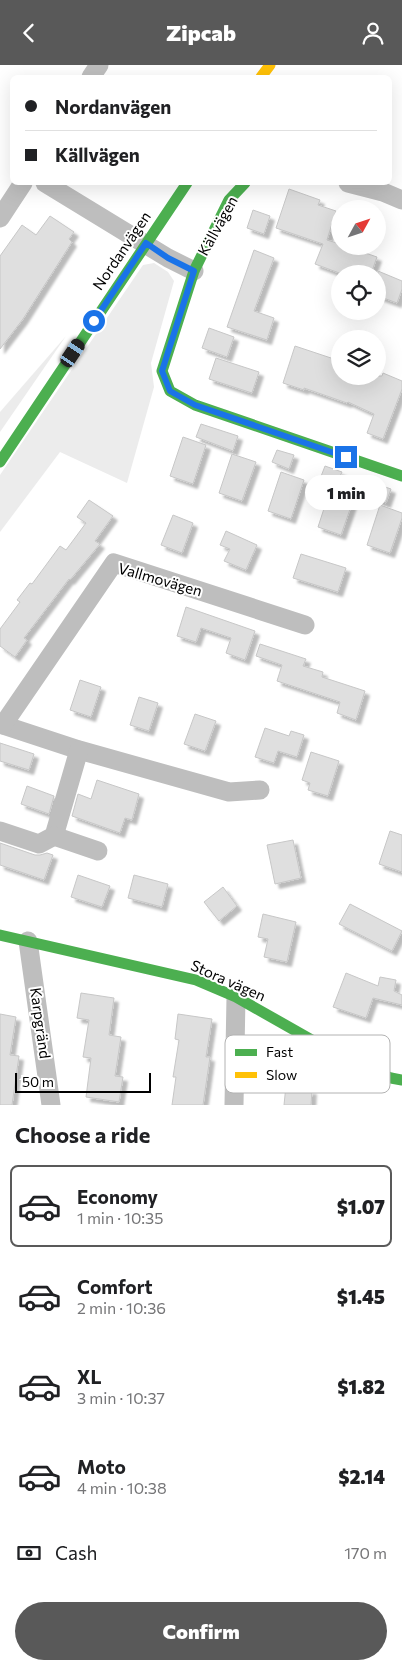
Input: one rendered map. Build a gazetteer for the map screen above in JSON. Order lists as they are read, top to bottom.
{
  "streets": {
    "street": [
      "Källvägen",
      "Nordanvägen",
      "Vallmovägen",
      "Stora vägen",
      "Karpgränd"
    ]
  },
  "crossings": [
    ["Källvägen", "Nordanvägen"],
    ["Stora vägen", "Karpgränd"]
  ],
  "legend": ["Fast", "Slow"],
  "scale_bar": "50 m",
  "north": "top right",
  "page": {
    "header": "Zipcab",
    "banner": ["Nordanvägen", "Källvägen"],
    "bubble": "1 min",
    "scale": "50 m",
    "heading": "Choose a ride",
    "list": [
      {
        "name": "Economy",
        "note": "1 min · 10:35",
        "value": "$1.07"
      },
      {
        "name": "Comfort",
        "note": "2 min · 10:36",
        "value": "$1.45"
      },
      {
        "name": "XL",
        "note": "3 min · 10:37",
        "value": "$1.82"
      },
      {
        "name": "Moto",
        "note": "4 min · 10:38",
        "value": "$2.14"
      }
    ],
    "pay": ["Cash", "170 m"],
    "buttons": "Confirm"
  }
}
